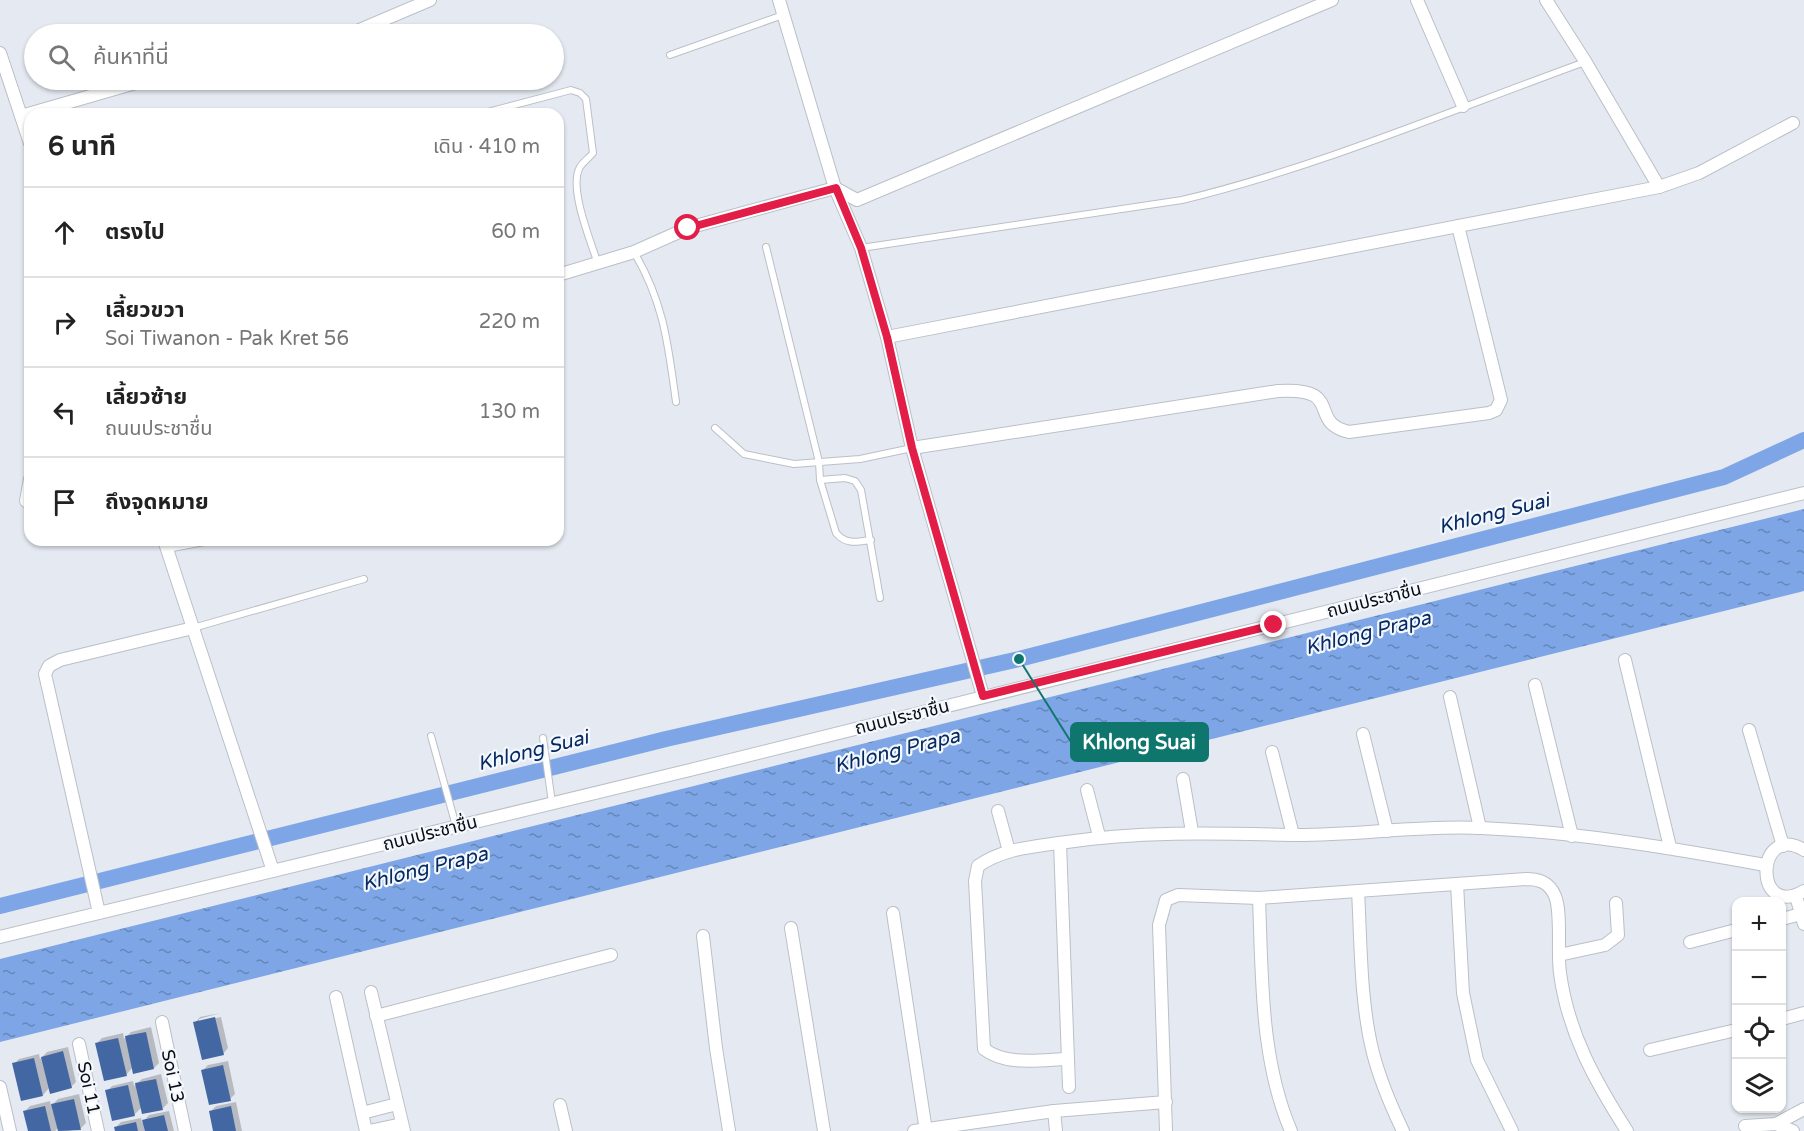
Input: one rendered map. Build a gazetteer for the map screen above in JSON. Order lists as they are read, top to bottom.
{
  "streets": {
    "street": ["ถนนประชาชื่น", "Soi 13", "Soi 11"]
  },
  "water": ["Khlong Suai", "Khlong Prapa"],
  "places": ["Khlong Suai"],
  "page": {
    "search": "ค้นหาที่นี่",
    "heading": ["6 นาที", "เดิน · 410 m"],
    "list": [
      ["ตรงไป", "60 m"],
      ["เลี้ยวขวา", "Soi Tiwanon - Pak Kret 56", "220 m"],
      ["เลี้ยวซ้าย", "ถนนประชาชื่น", "130 m"],
      "ถึงจุดหมาย"
    ],
    "map_buttons": ["+", "−"]
  }
}
